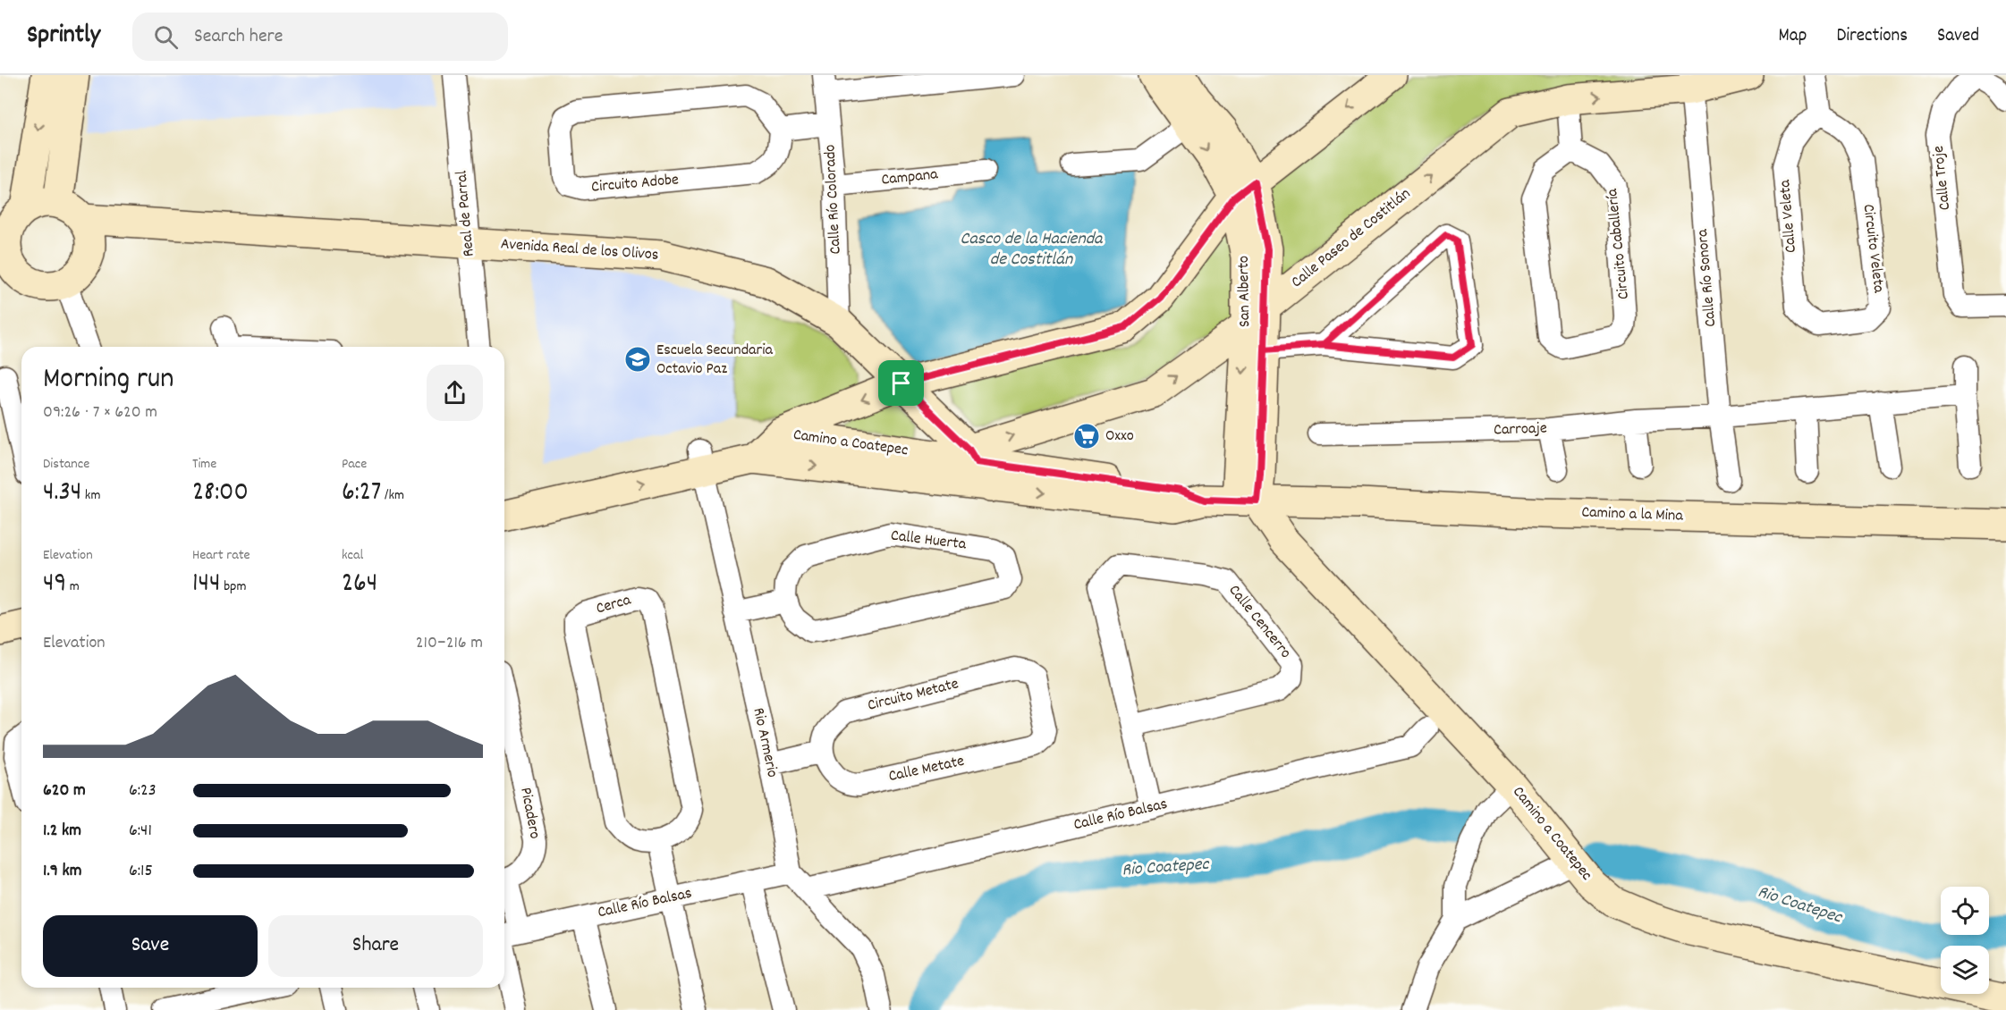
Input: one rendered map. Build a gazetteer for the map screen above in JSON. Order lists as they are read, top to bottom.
{
  "streets": {
    "main road": [
      "Calle Paseo de Costitlán",
      "Avenida Real de los Olivos",
      "San Alberto",
      "Camino a Coatepec",
      "Camino a la Mina"
    ],
    "street": [
      "Campana",
      "Calle Troje",
      "Circuito Adobe",
      "Calle Río Colorado",
      "Real de Parral",
      "Calle Veleta",
      "Circuito Caballería",
      "Circuito Veleta",
      "Calle Río Sonora",
      "Carroaje",
      "Calle Huerta",
      "Cerca",
      "Calle Cencerro",
      "Circuito Metate",
      "Rio Armerio",
      "Calle Metate",
      "Picadero",
      "Calle Río Balsas"
    ]
  },
  "crossings": [
    ["Campana", "Calle Río Colorado"],
    ["Calle Río Colorado", "Avenida Real de los Olivos"],
    ["Real de Parral", "Avenida Real de los Olivos"],
    ["Calle Veleta", "Circuito Veleta"],
    ["Calle Paseo de Costitlán", "Avenida Real de los Olivos"],
    ["Calle Paseo de Costitlán", "Calle Río Sonora"],
    ["Calle Paseo de Costitlán", "San Alberto"],
    ["Calle Paseo de Costitlán", "Camino a Coatepec"],
    ["Avenida Real de los Olivos", "Camino a Coatepec"],
    ["Calle Río Sonora", "Carroaje"],
    ["San Alberto", "Camino a Coatepec"],
    ["San Alberto", "Camino a la Mina"],
    ["Camino a Coatepec", "Camino a la Mina"],
    ["Camino a Coatepec", "Rio Armerio"],
    ["Calle Cencerro", "Calle Río Balsas"],
    ["Circuito Metate", "Calle Metate"],
    ["Rio Armerio", "Calle Río Balsas"],
    ["Picadero", "Calle Río Balsas"]
  ],
  "water": ["Casco de la Hacienda de Costitlán", "Rio Coatepec"],
  "places": {
    "school or university": ["Escuela Secundaria Octavio Paz"],
    "supermarket": ["Oxxo"]
  },
  "page": {
    "header": "Sprintly",
    "search": "Search here",
    "nav": ["Map", "Directions", "Saved"],
    "heading": ["Morning run", "09:26 · 7 × 620 m"],
    "stats": [
      ["Distance", "4.34 km"],
      ["Time", "28:00"],
      ["Pace", "6:27 /km"],
      ["Elevation", "49 m"],
      ["Heart rate", "144 bpm"],
      ["kcal", "264"]
    ],
    "chart": ["Elevation", "210–216 m"],
    "list": [
      {
        "name": "620 m",
        "note": "6:23"
      },
      {
        "name": "1.2 km",
        "note": "6:41"
      },
      {
        "name": "1.9 km",
        "note": "6:15"
      }
    ],
    "buttons": ["Save", "Share"]
  }
}
